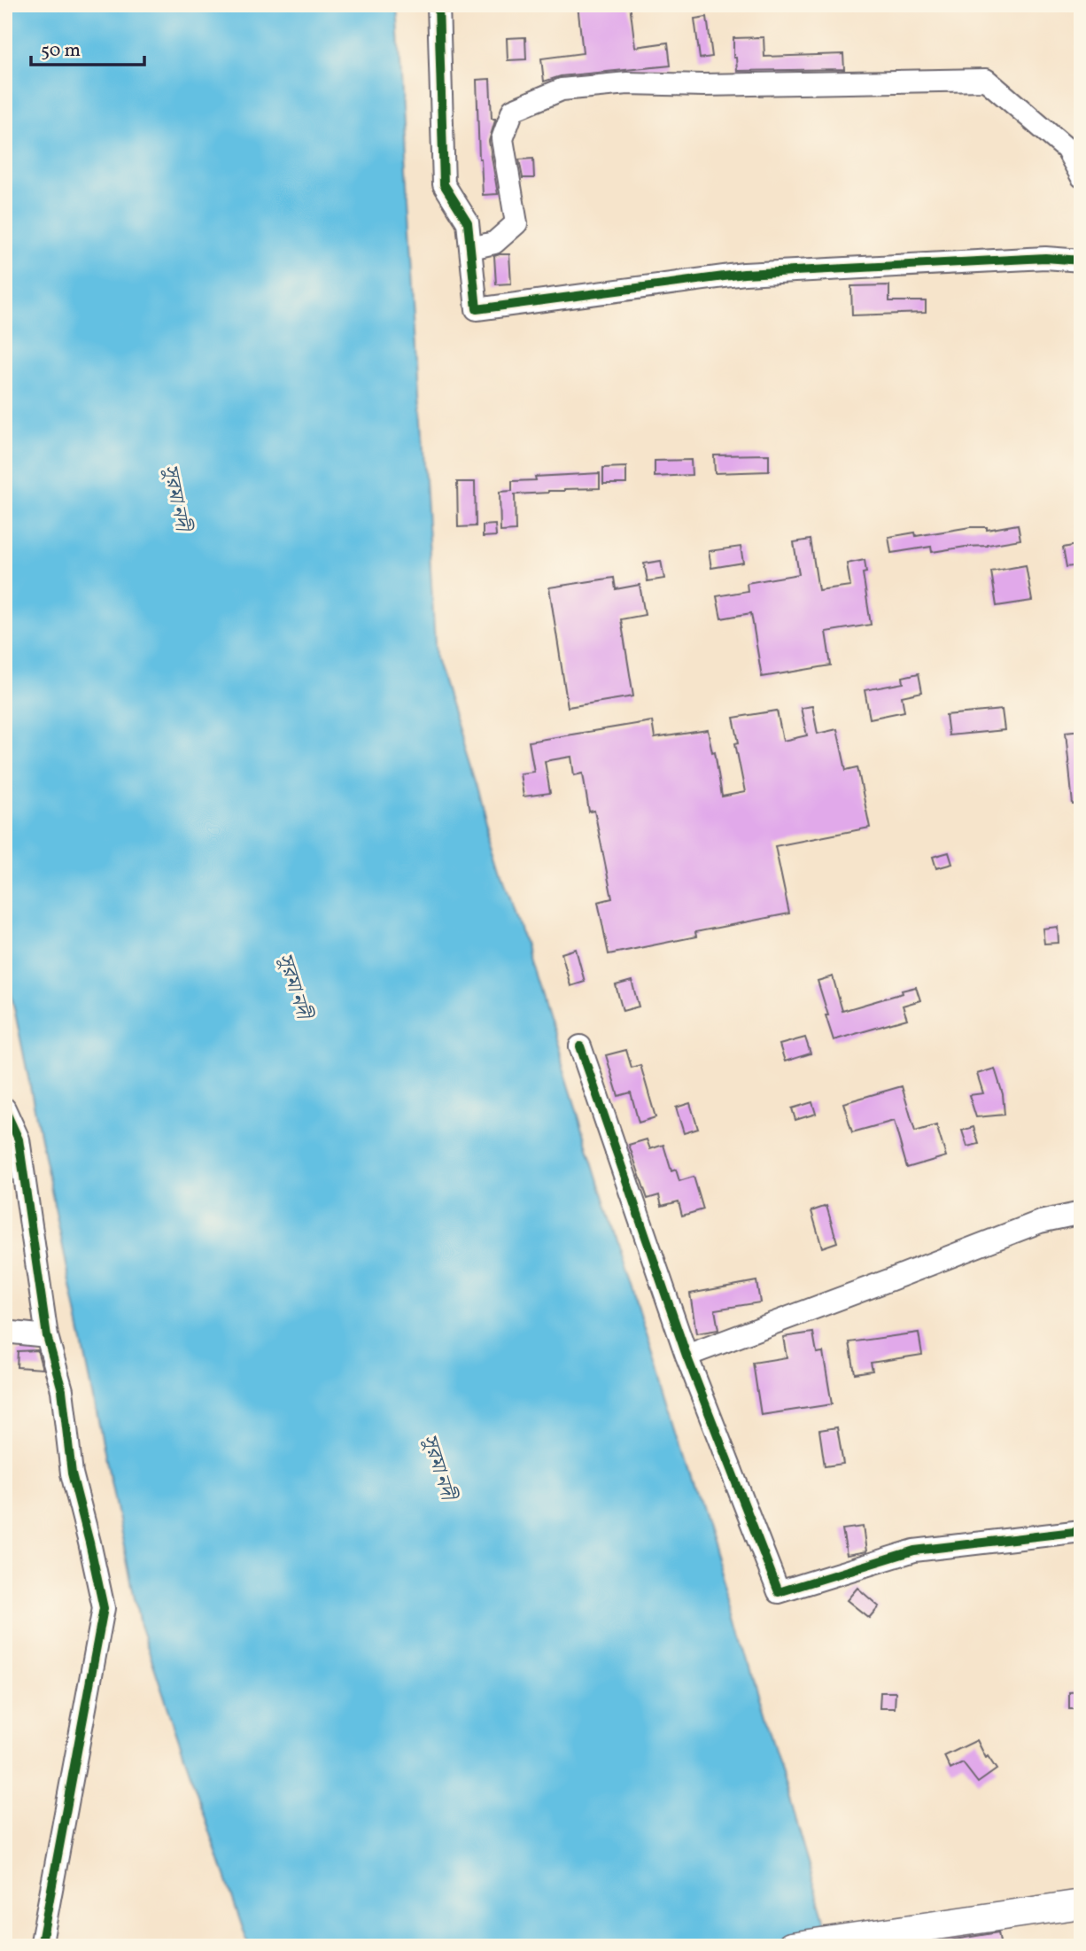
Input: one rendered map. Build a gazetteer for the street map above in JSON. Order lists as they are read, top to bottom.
{
  "water": ["সুরমা নদী"],
  "scale_bar": "50 m"
}
